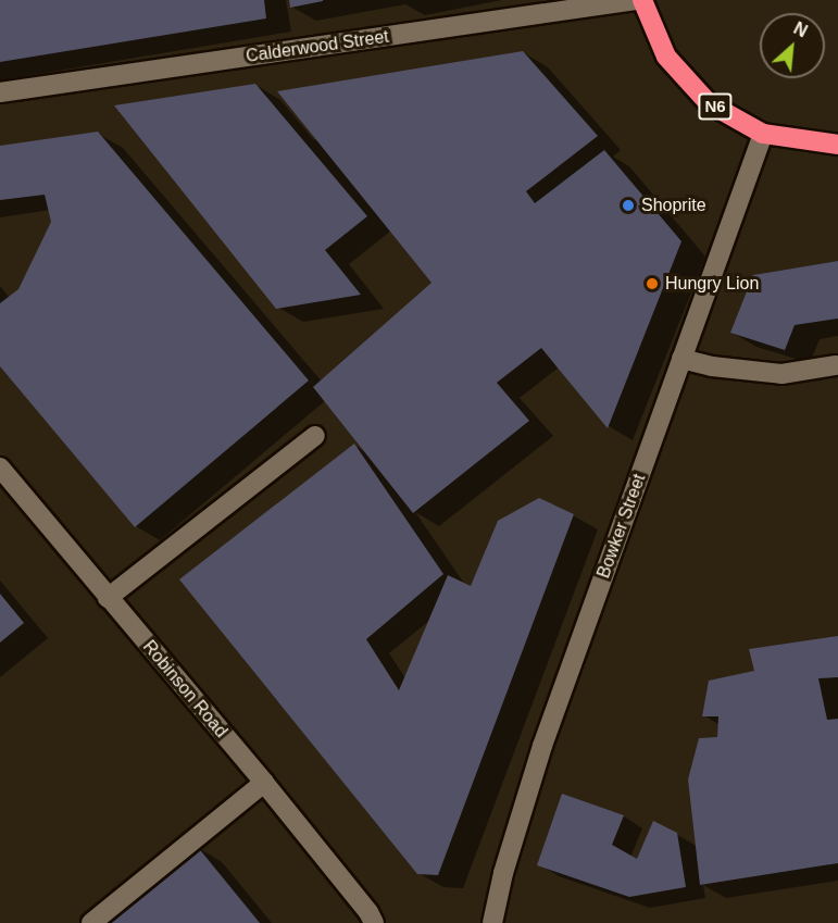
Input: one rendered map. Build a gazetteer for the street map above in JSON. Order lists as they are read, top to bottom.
{
  "streets": {
    "highway": ["N6"],
    "street": ["Calderwood Street", "Bowker Street", "Robinson Road"]
  },
  "crossings": [
    ["N6", "Bowker Street"]
  ],
  "places": ["Shoprite", "Hungry Lion"],
  "north": "top right"
}
